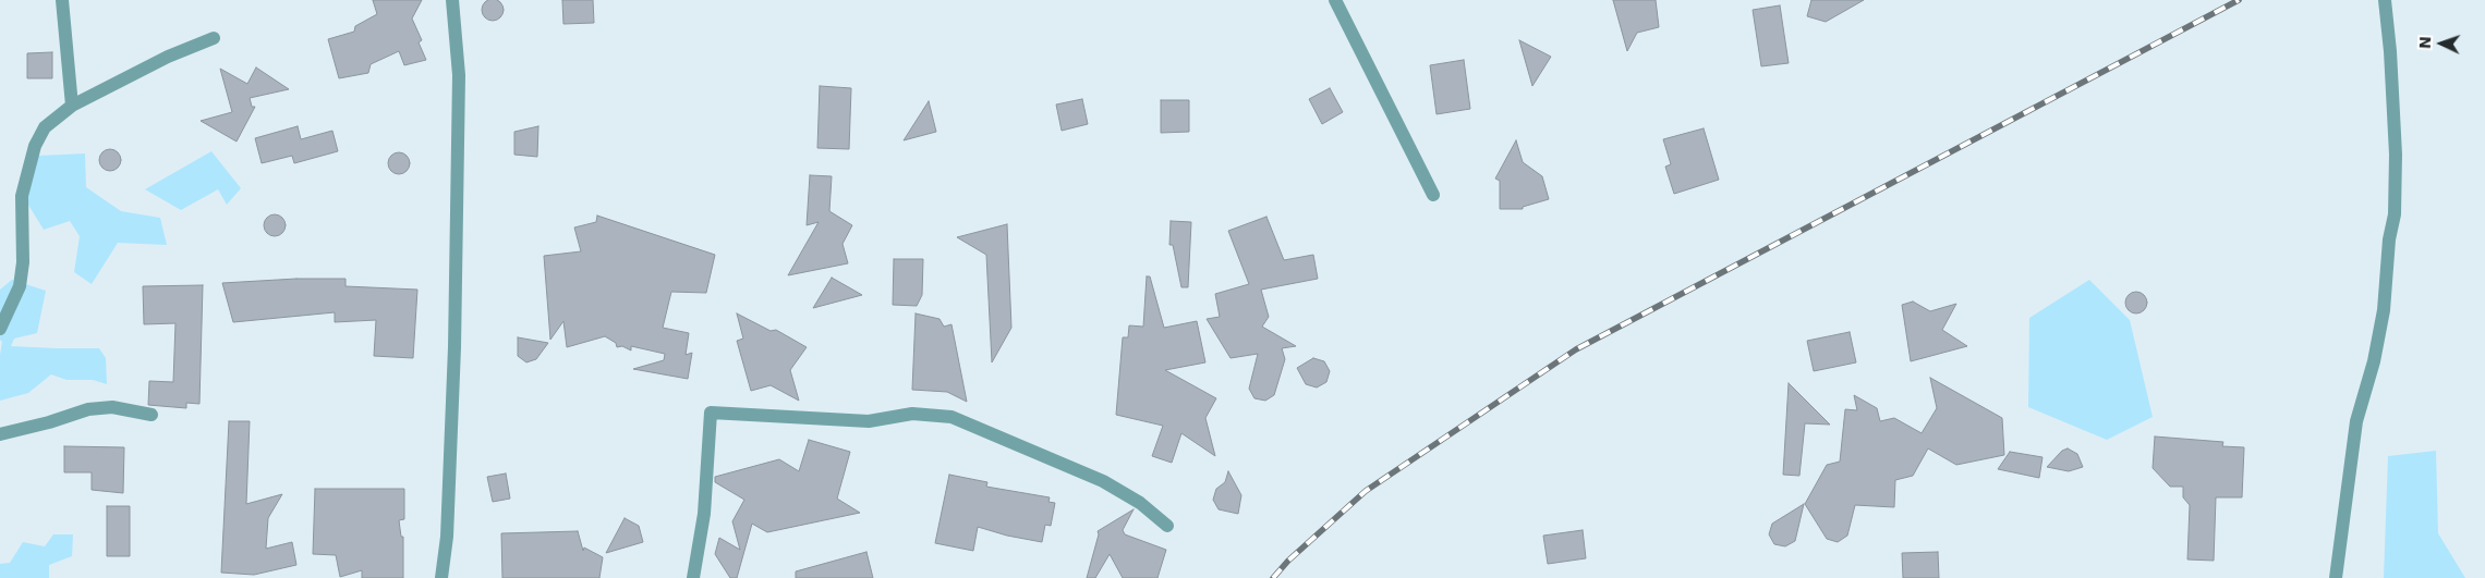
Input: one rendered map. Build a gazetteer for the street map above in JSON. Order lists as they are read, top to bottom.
{
  "north": "left"
}
